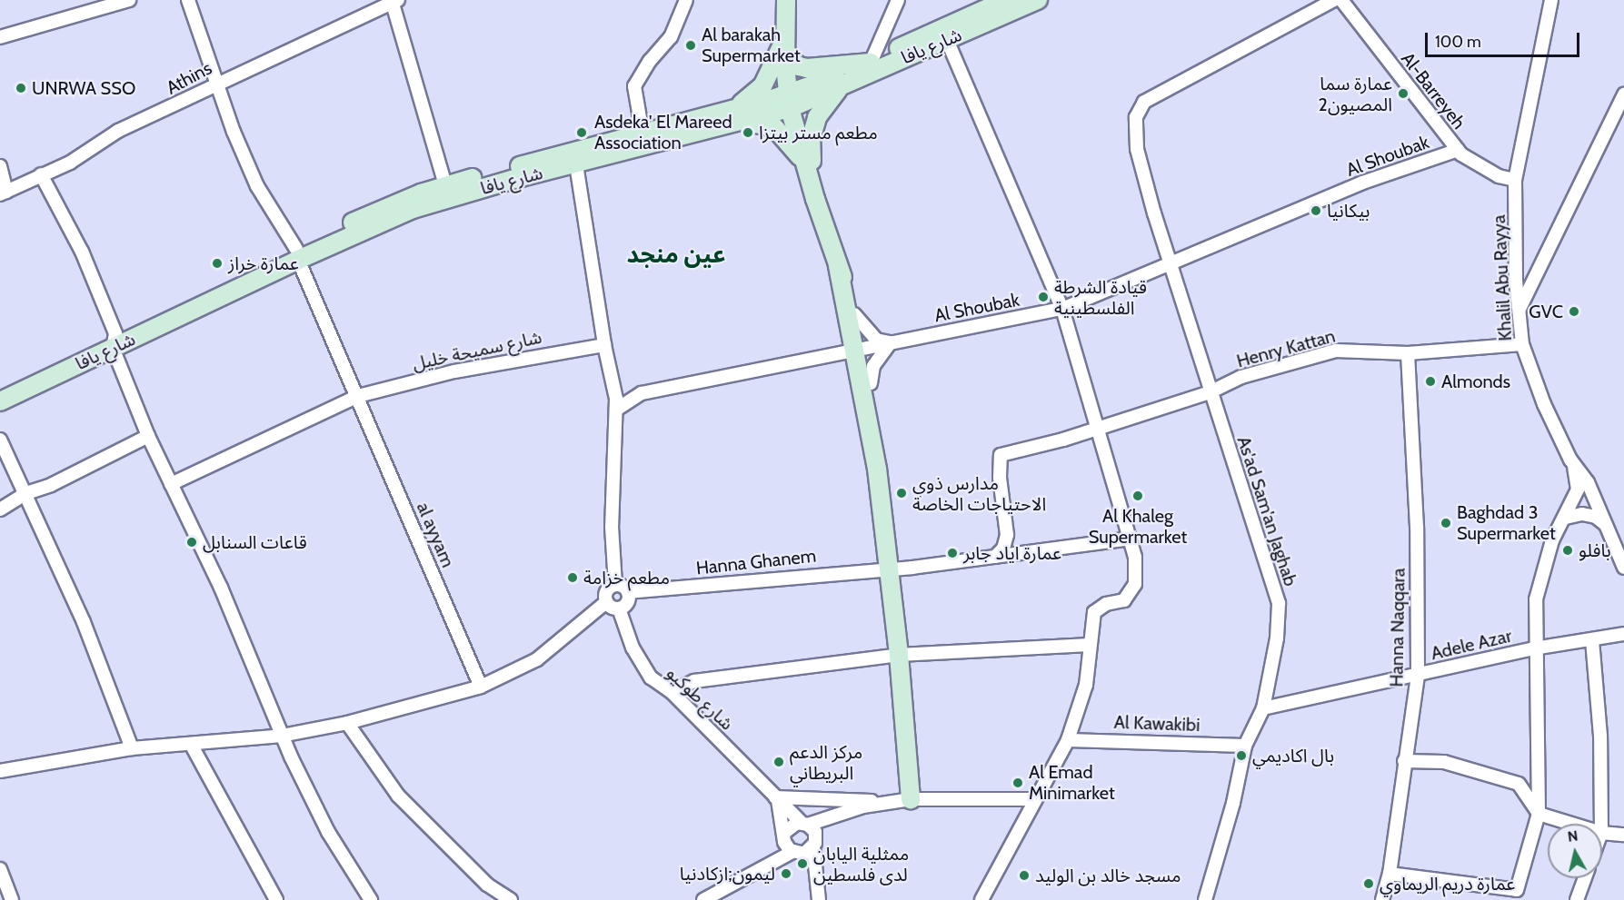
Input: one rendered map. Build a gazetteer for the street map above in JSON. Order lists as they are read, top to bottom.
{
  "streets": {
    "main road": ["شارع يافا"],
    "street": [
      "Athins",
      "Al-Barreyeh",
      "Al Shoubak",
      "Khalil Abu Rayya",
      "Henry Kattan",
      "شارع سميحة خليل",
      "As'ad Sam'an Jaghab",
      "al ayyam",
      "Hanna Ghanem",
      "Hanna Naqqara",
      "Adele Azar",
      "شارع طوكيو",
      "Al Kawakibi"
    ]
  },
  "crossings": [
    ["شارع يافا", "al ayyam"],
    ["Athins", "al ayyam"],
    ["Al-Barreyeh", "Al Shoubak"],
    ["Al-Barreyeh", "Khalil Abu Rayya"],
    ["Al Shoubak", "As'ad Sam'an Jaghab"],
    ["Khalil Abu Rayya", "Henry Kattan"],
    ["Henry Kattan", "As'ad Sam'an Jaghab"],
    ["Henry Kattan", "Hanna Ghanem"],
    ["Henry Kattan", "Hanna Naqqara"],
    ["شارع سميحة خليل", "al ayyam"],
    ["As'ad Sam'an Jaghab", "Adele Azar"],
    ["As'ad Sam'an Jaghab", "Al Kawakibi"],
    ["Hanna Ghanem", "شارع طوكيو"],
    ["Hanna Naqqara", "Adele Azar"]
  ],
  "districts": ["عين منجد"],
  "places": [
    "Al barakah Supermarket",
    "UNRWA SSO",
    "عمارة سما المصيون2",
    "Asdeka' El Mareed Association",
    "مطعم مستر بيتزا",
    "بيكانيا",
    "عمارة خراز",
    "قيادة الشرطة الفلسطينية",
    "GVC",
    "Almonds",
    "مدارس ذوي الاحتياجات الخاصة",
    "Al Khaleg Supermarket",
    "Baghdad 3 Supermarket",
    "قاعات السنابل",
    "بافلو",
    "عمارة اياد جابر",
    "مطعم خزامة",
    "بال اكاديمي",
    "مركز الدعم البريطاني",
    "Al Emad Minimarket",
    "ممثلية اليابان لدى فلسطين",
    "ليمون;ازكادنيا",
    "مسجد خالد بن الوليد",
    "عمارة دريم الريماوي"
  ],
  "scale_bar": "100 m",
  "north": "top"
}
